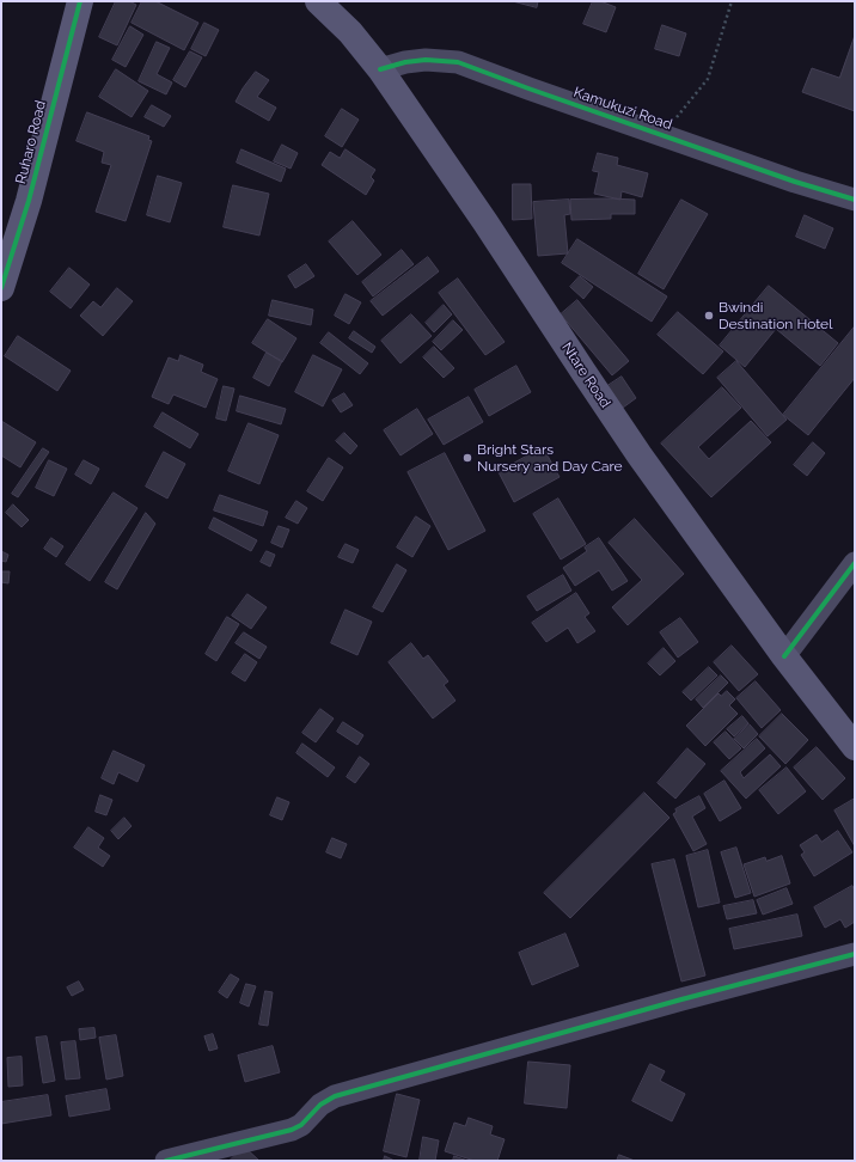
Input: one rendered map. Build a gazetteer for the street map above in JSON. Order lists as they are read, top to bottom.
{
  "streets": {
    "main road": ["Ruharo Road", "Ntare Road"],
    "street": ["Kamukuzi Road"]
  },
  "crossings": [
    ["Kamukuzi Road", "Ntare Road"]
  ],
  "places": ["Bwindi Destination Hotel", "Bright Stars Nursery and Day Care"]
}
